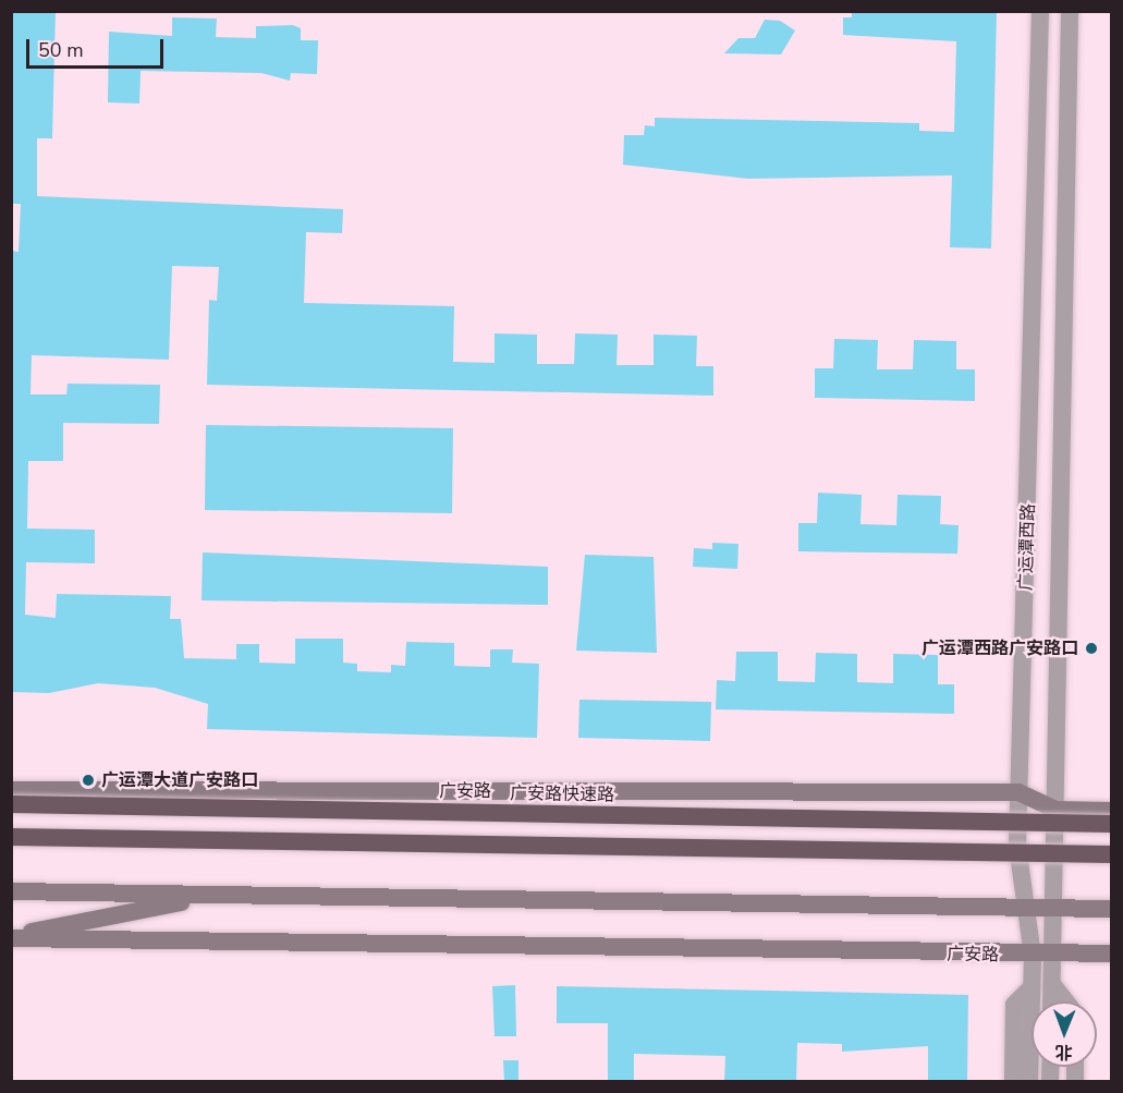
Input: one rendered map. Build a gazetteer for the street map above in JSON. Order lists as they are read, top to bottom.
{
  "streets": {
    "highway": ["广安路快速路"],
    "main road": ["广安路"],
    "street": ["广运潭西路"]
  },
  "crossings": [
    ["广运潭西路", "广安路"]
  ],
  "places": ["广运潭西路广安路口", "广运潭大道广安路口"],
  "scale_bar": "50 m",
  "north": "bottom"
}
